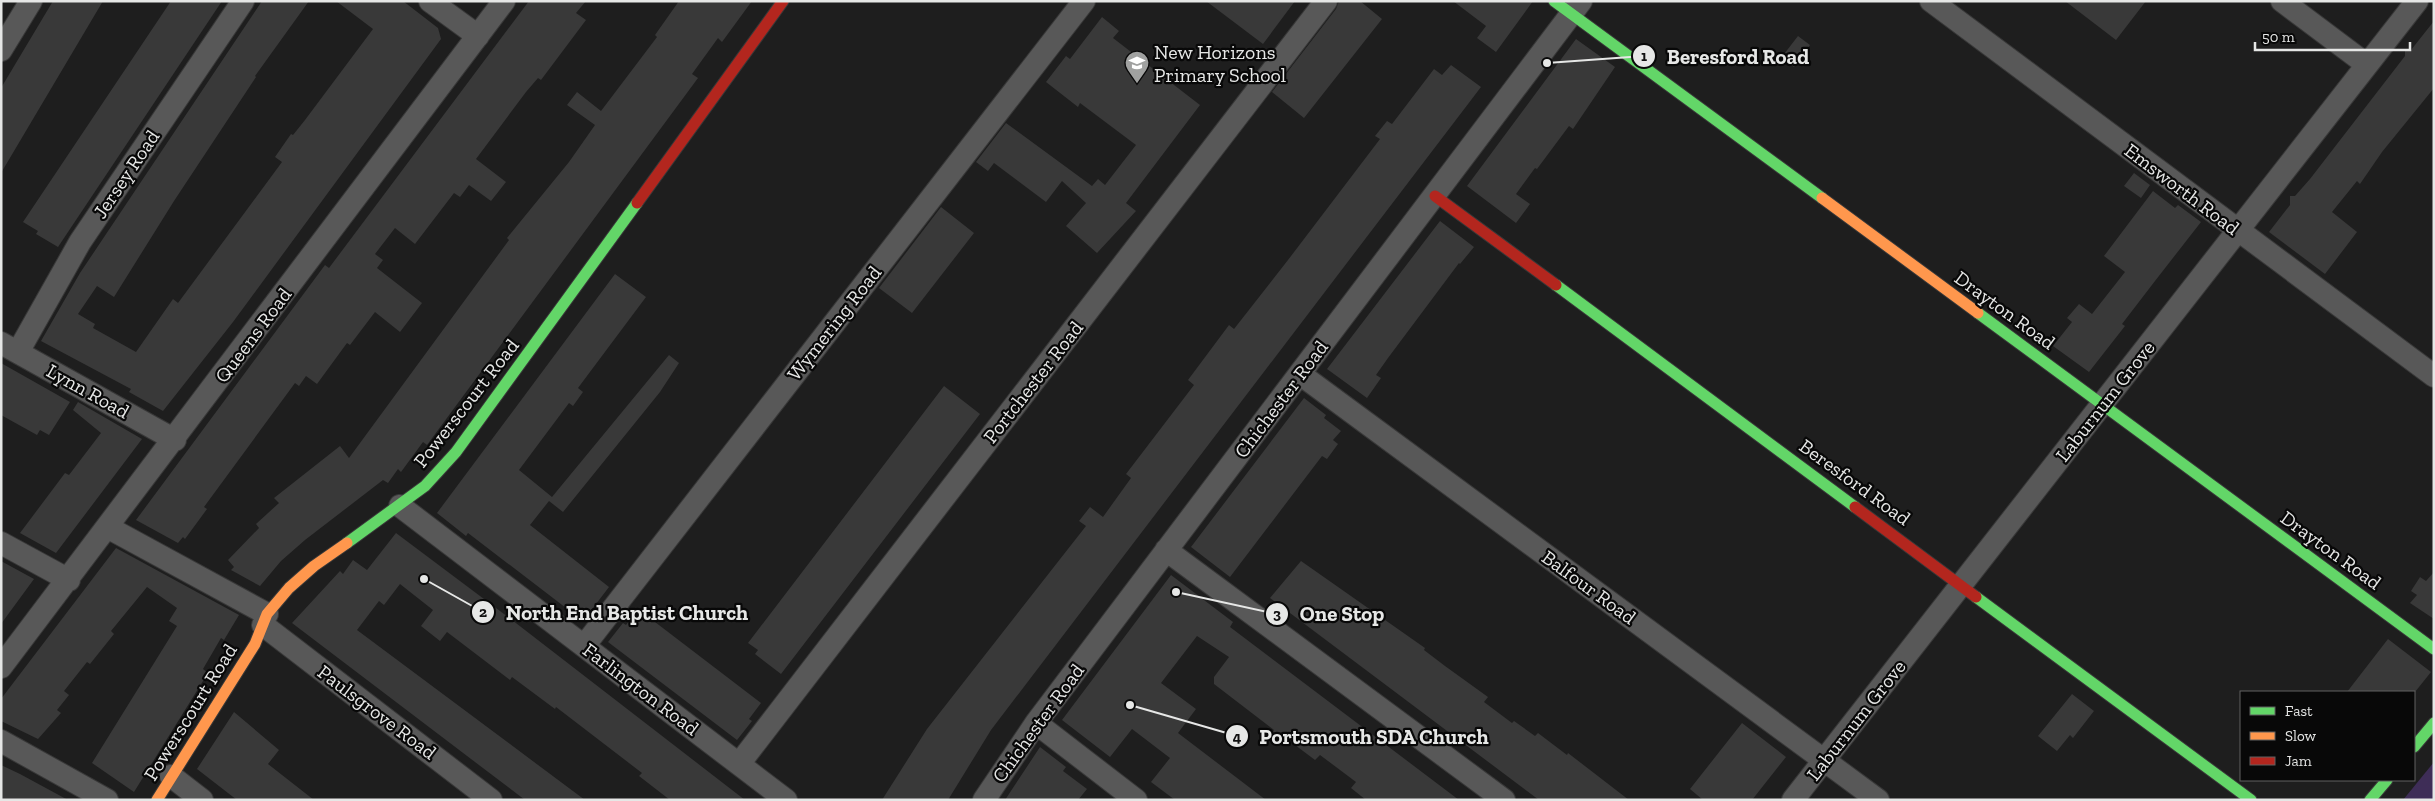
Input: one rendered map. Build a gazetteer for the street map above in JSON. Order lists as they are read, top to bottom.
{
  "streets": {
    "street": [
      "Jersey Road",
      "Emsworth Road",
      "Drayton Road",
      "Wymering Road",
      "Queens Road",
      "Portchester Road",
      "Lynn Road",
      "Chichester Road",
      "Laburnum Grove",
      "Powerscourt Road",
      "Beresford Road",
      "Balfour Road",
      "Farlington Road",
      "Paulsgrove Road"
    ]
  },
  "crossings": [
    ["Jersey Road", "Lynn Road"],
    ["Emsworth Road", "Laburnum Grove"],
    ["Drayton Road", "Chichester Road"],
    ["Drayton Road", "Laburnum Grove"],
    ["Wymering Road", "Farlington Road"],
    ["Queens Road", "Lynn Road"],
    ["Queens Road", "Paulsgrove Road"],
    ["Portchester Road", "Farlington Road"],
    ["Chichester Road", "Beresford Road"],
    ["Chichester Road", "Balfour Road"],
    ["Laburnum Grove", "Beresford Road"],
    ["Laburnum Grove", "Balfour Road"],
    ["Powerscourt Road", "Farlington Road"],
    ["Powerscourt Road", "Paulsgrove Road"]
  ],
  "places": {
    "other": [
      "Beresford Road",
      "North End Baptist Church",
      "One Stop",
      "Portsmouth SDA Church"
    ],
    "school or university": ["New Horizons Primary School"]
  },
  "legend": ["Fast", "Slow", "Jam"],
  "scale_bar": "50 m"
}
